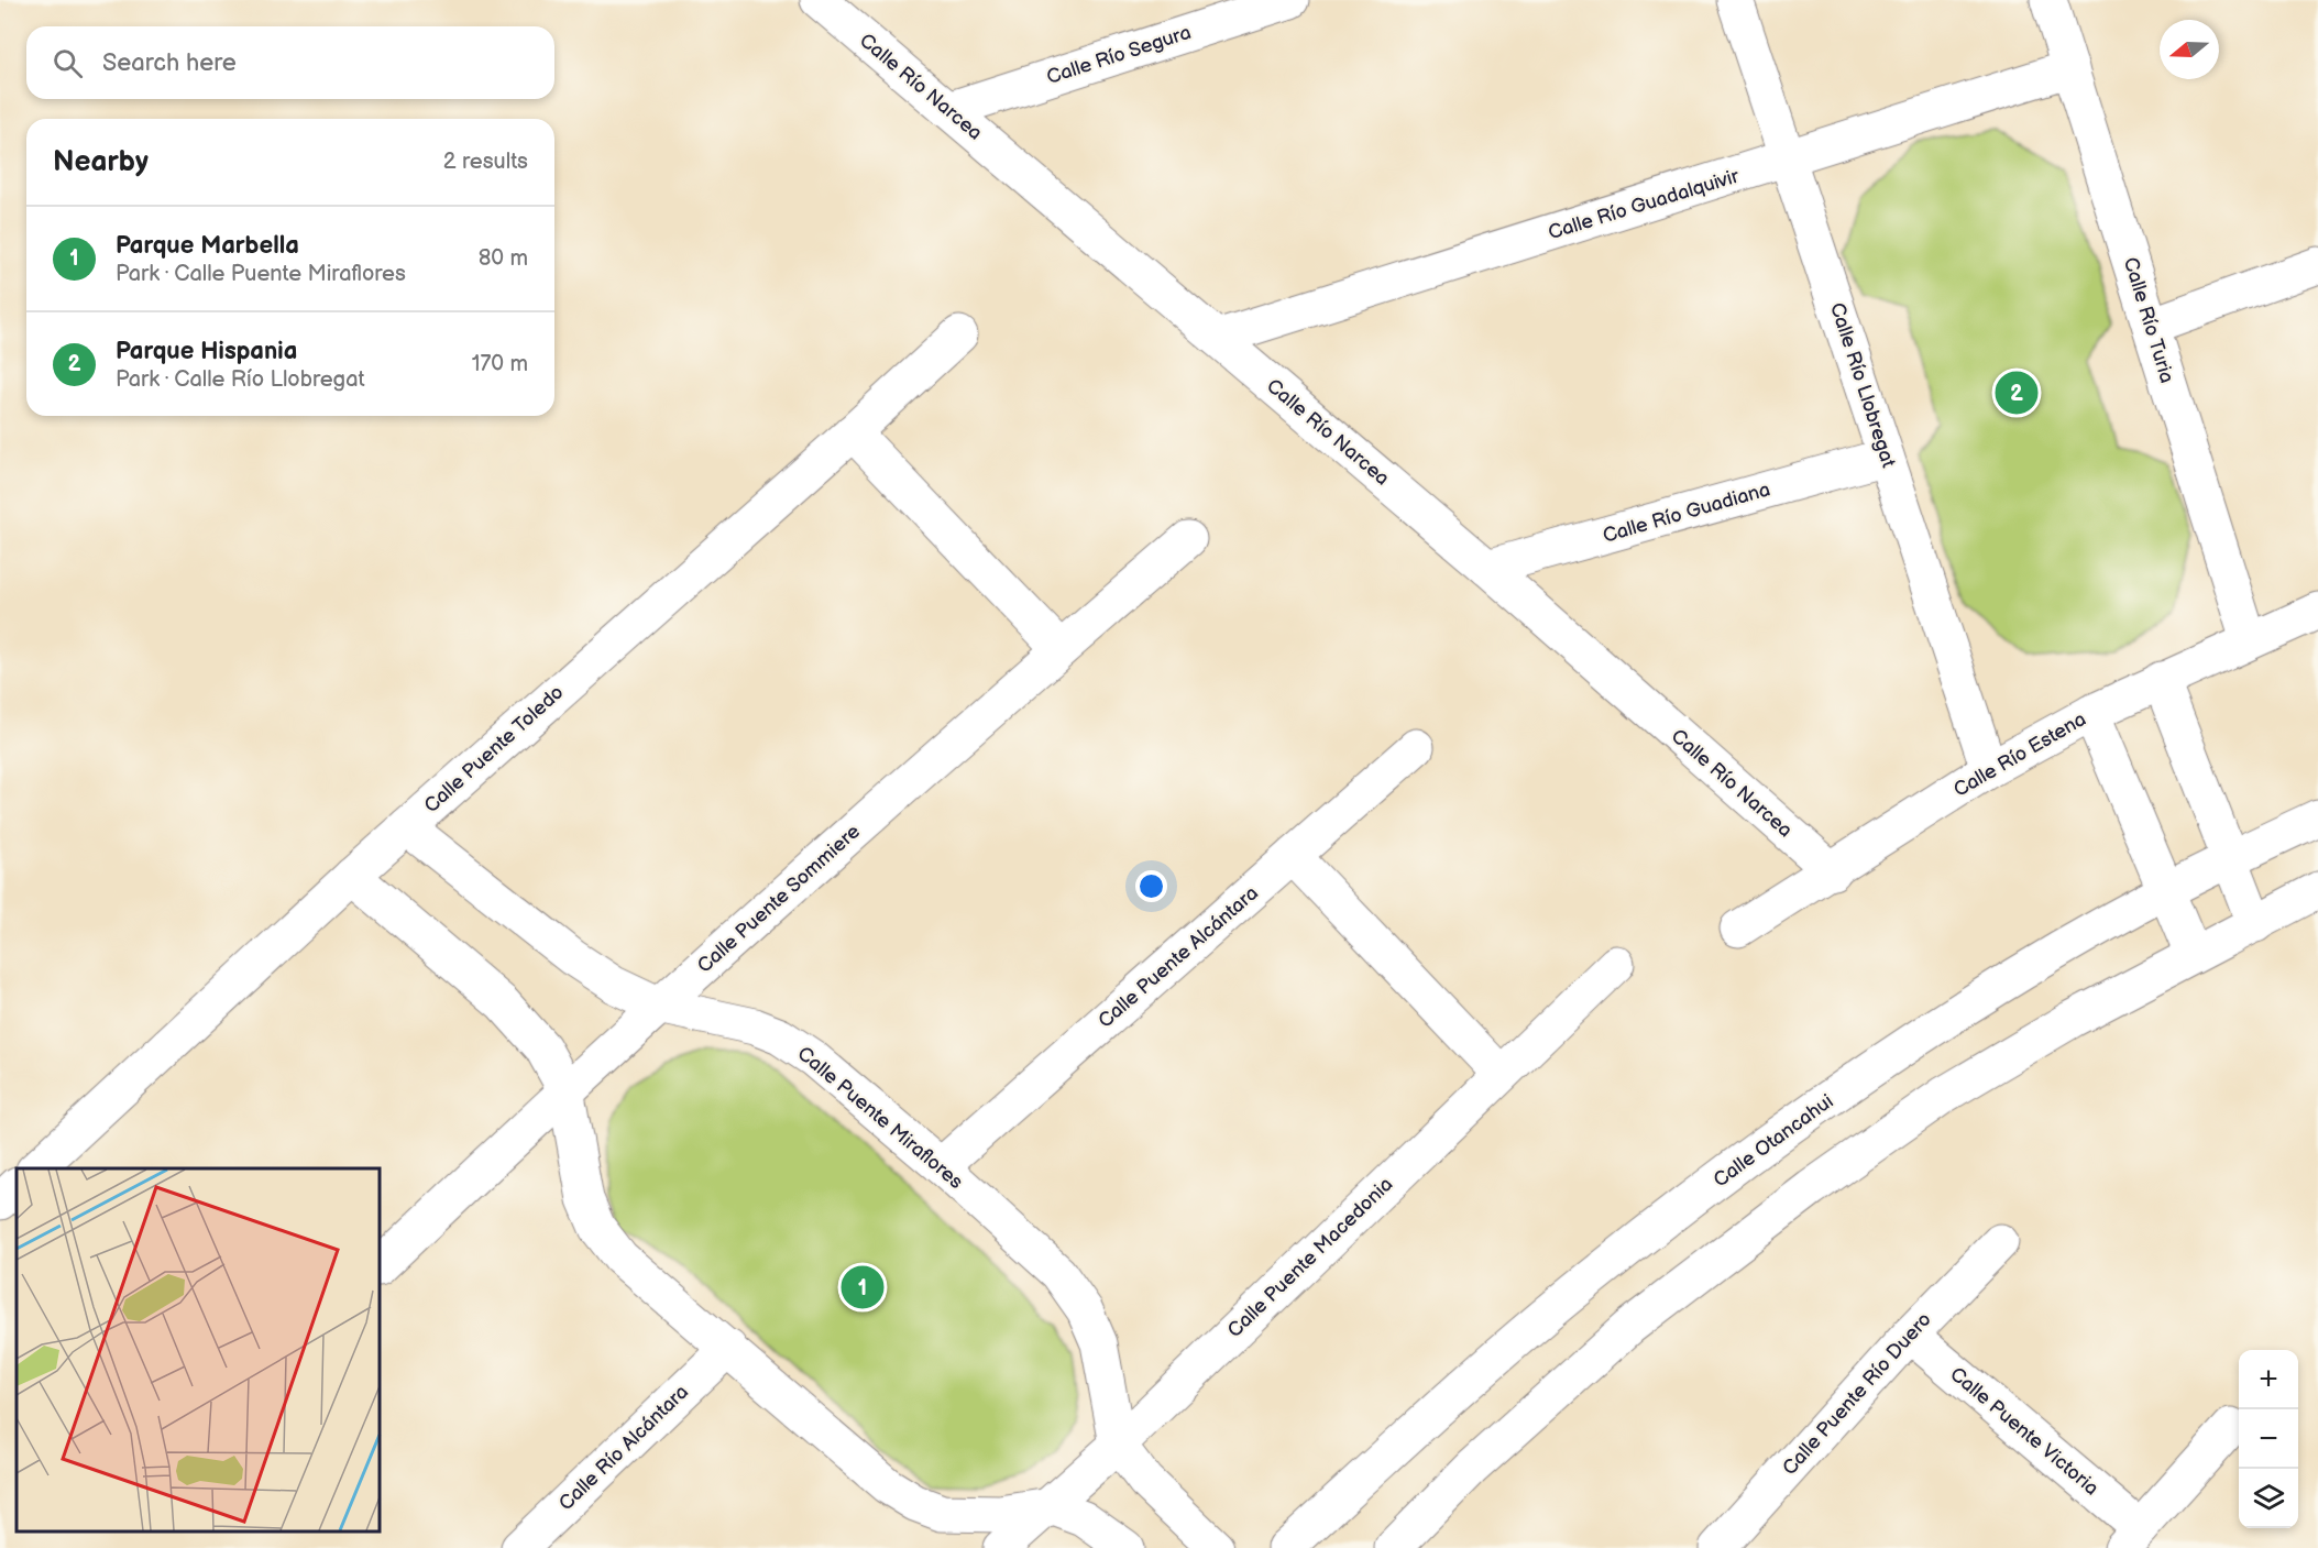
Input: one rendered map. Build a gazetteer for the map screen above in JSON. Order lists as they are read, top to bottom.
{
  "streets": {
    "street": [
      "Calle Río Segura",
      "Calle Río Narcea",
      "Calle Río Guadalquivir",
      "Calle Río Turia",
      "Calle Río Llobregat",
      "Calle Río Guadiana",
      "Calle Puente Toledo",
      "Calle Río Estena",
      "Calle Puente Sommiere",
      "Calle Puente Alcántara",
      "Calle Puente Miraflores",
      "Calle Otancahui",
      "Calle Puente Macedonia",
      "Calle Puente Río Duero",
      "Calle Puente Victoria",
      "Calle Río Alcántara"
    ]
  },
  "crossings": [
    ["Calle Río Segura", "Calle Río Narcea"],
    ["Calle Río Narcea", "Calle Río Guadalquivir"],
    ["Calle Río Narcea", "Calle Río Guadiana"],
    ["Calle Río Narcea", "Calle Río Estena"],
    ["Calle Río Guadalquivir", "Calle Río Turia"],
    ["Calle Río Guadalquivir", "Calle Río Llobregat"],
    ["Calle Río Turia", "Calle Río Estena"],
    ["Calle Río Llobregat", "Calle Río Guadiana"],
    ["Calle Río Llobregat", "Calle Río Estena"],
    ["Calle Puente Toledo", "Calle Puente Miraflores"],
    ["Calle Puente Sommiere", "Calle Puente Miraflores"],
    ["Calle Puente Alcántara", "Calle Puente Miraflores"],
    ["Calle Puente Miraflores", "Calle Puente Macedonia"],
    ["Calle Puente Río Duero", "Calle Puente Victoria"]
  ],
  "north": "left",
  "page": {
    "search": "Search here",
    "heading": ["Nearby", "2 results"],
    "list": [
      {
        "mark": "1",
        "name": "Parque Marbella",
        "note": "Park · Calle Puente Miraflores",
        "value": "80 m"
      },
      {
        "mark": "2",
        "name": "Parque Hispania",
        "note": "Park · Calle Río Llobregat",
        "value": "170 m"
      }
    ],
    "pins": ["2", "1"],
    "map_buttons": ["+", "−"]
  }
}
